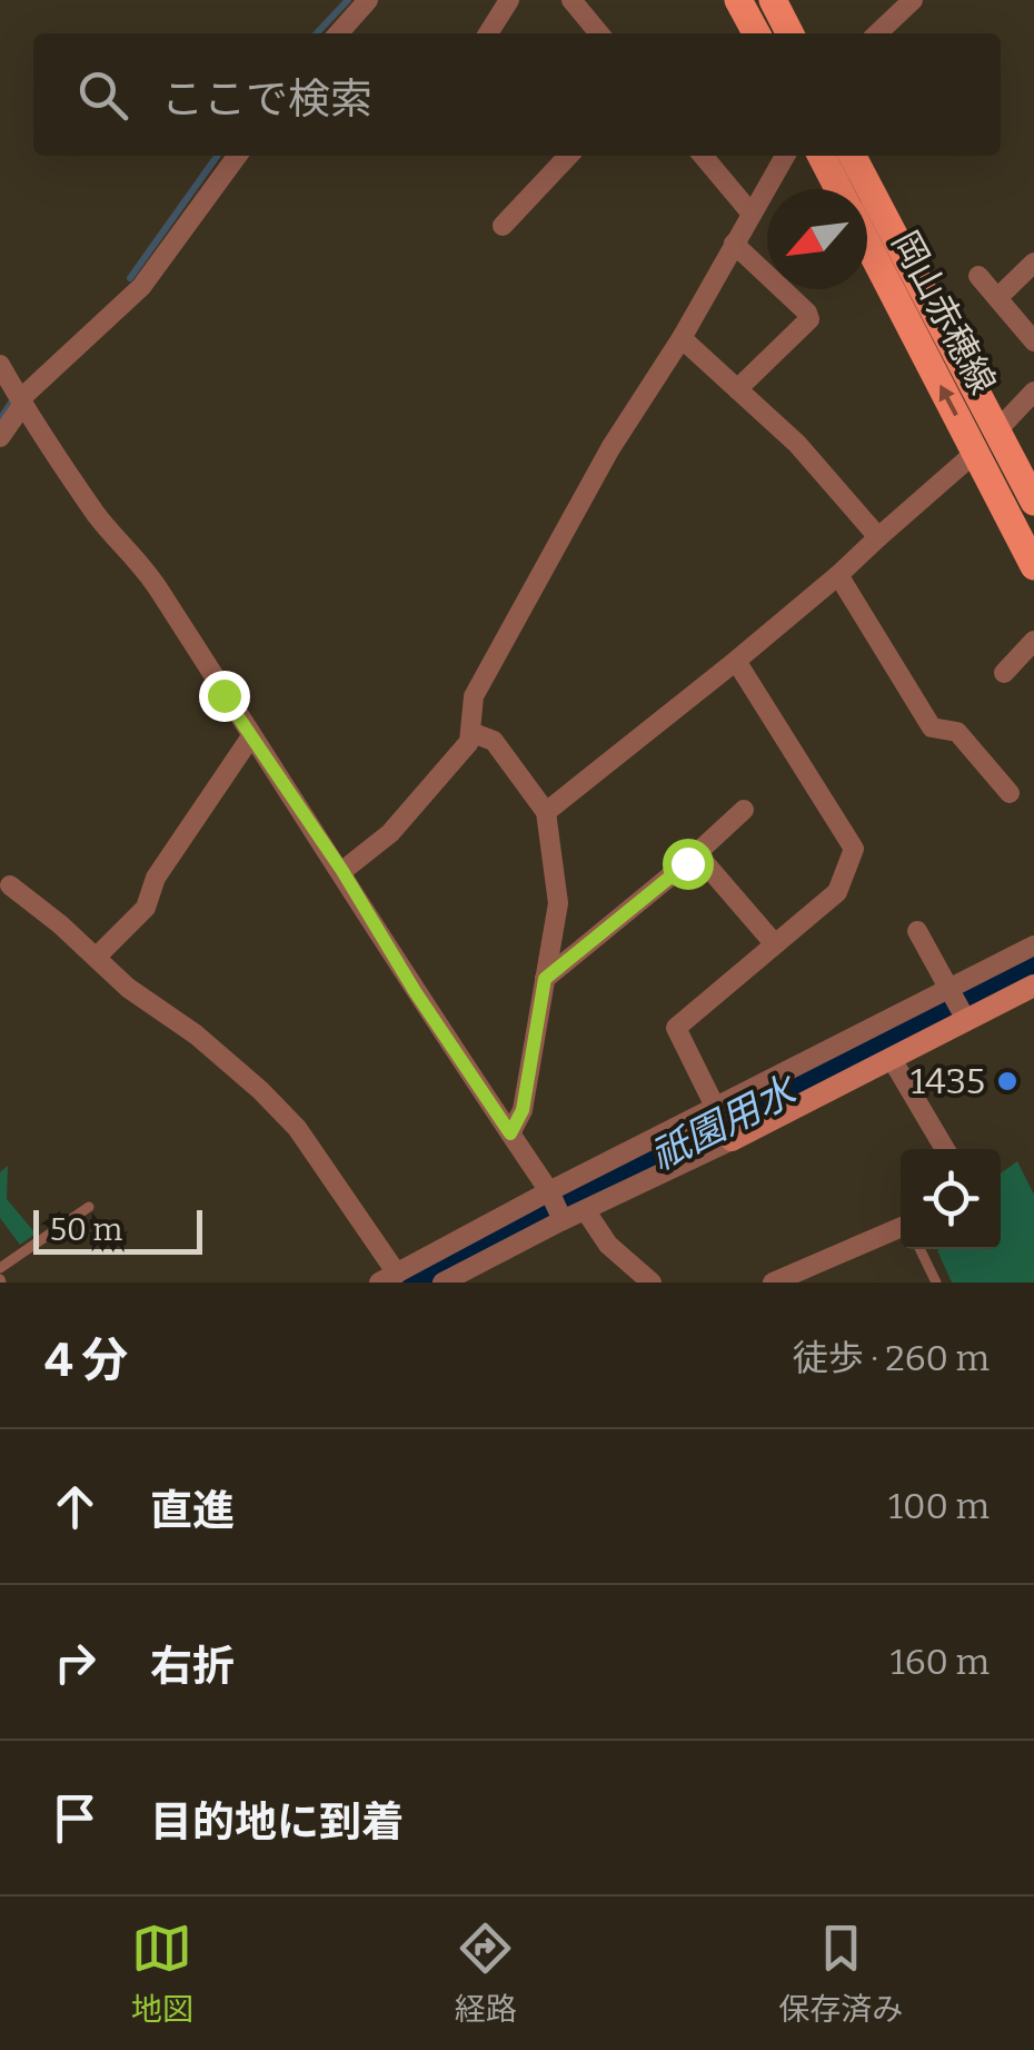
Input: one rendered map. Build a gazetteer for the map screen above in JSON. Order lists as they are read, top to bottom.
{
  "streets": {
    "main road": ["岡山赤穂線"]
  },
  "water": ["祇園用水"],
  "places": ["1435"],
  "scale_bar": "50 m",
  "north": "bottom left",
  "page": {
    "search": "ここで検索",
    "scale": "50 m",
    "heading": ["4 分", "徒歩 · 260 m"],
    "list": [
      ["直進", "100 m"],
      ["右折", "160 m"],
      "目的地に到着"
    ],
    "nav": ["地図", "経路", "保存済み"]
  }
}
